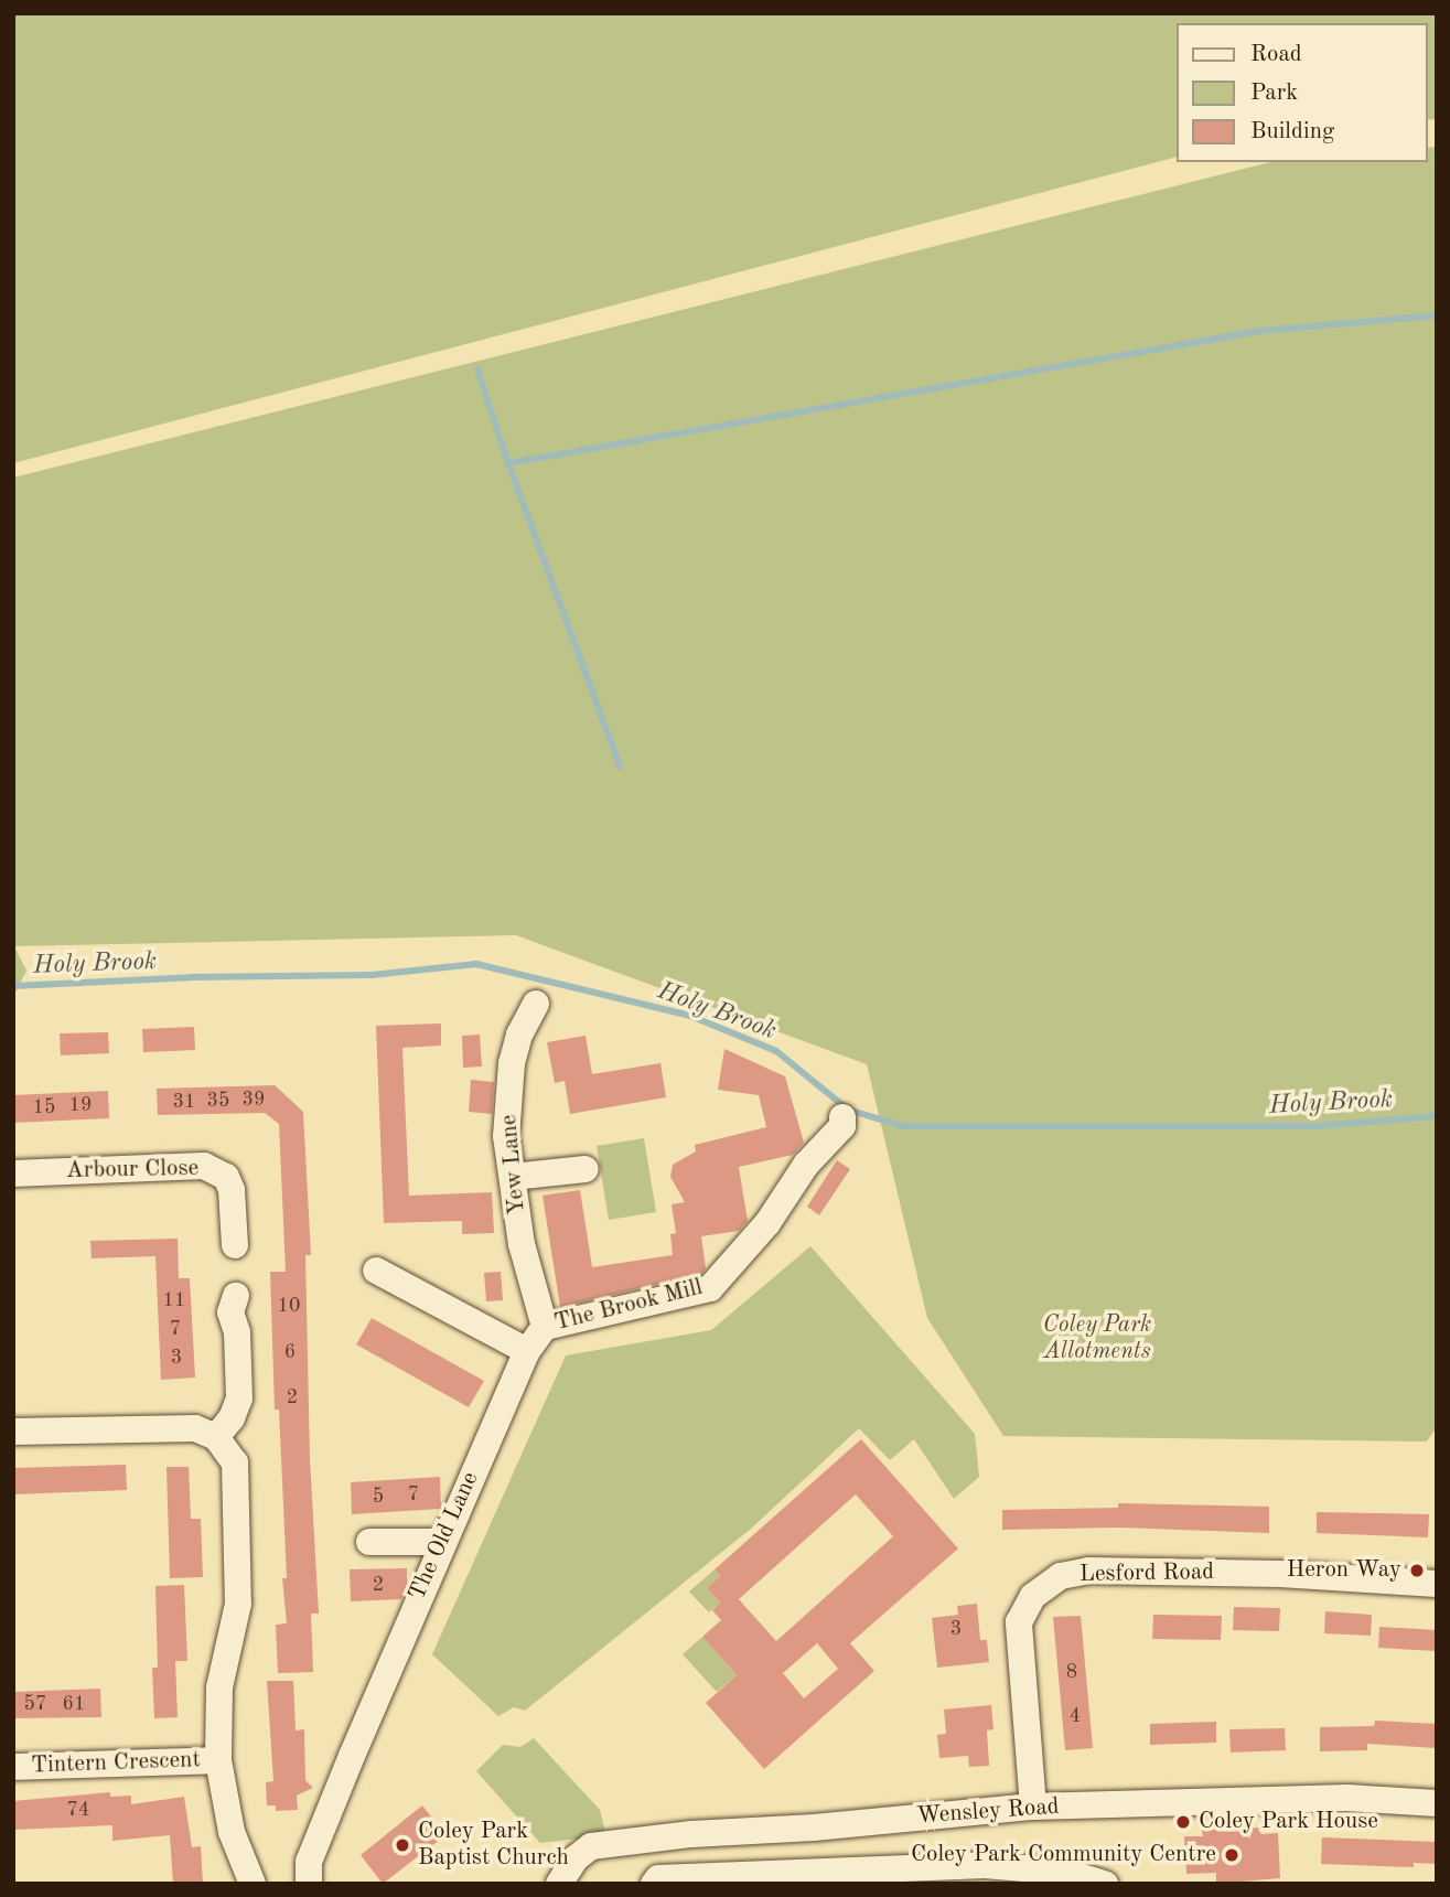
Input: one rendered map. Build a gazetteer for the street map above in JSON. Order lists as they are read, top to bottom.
{
  "streets": {
    "street": [
      "Yew Lane",
      "Arbour Close",
      "The Brook Mill",
      "The Old Lane",
      "Lesford Road",
      "Tintern Crescent",
      "Wensley Road"
    ]
  },
  "crossings": [
    ["Yew Lane", "The Brook Mill"],
    ["The Brook Mill", "The Old Lane"],
    ["Lesford Road", "Wensley Road"]
  ],
  "water": ["Holy Brook"],
  "parks": ["Coley Park Allotments"],
  "places": [
    "Heron Way",
    "Coley Park House",
    "Coley Park Baptist Church",
    "Coley Park Community Centre"
  ],
  "house_numbers": [
    "39",
    "35",
    "31",
    "19",
    "15",
    "11",
    "10",
    "7",
    "6",
    "3",
    "2",
    "7",
    "5",
    "2",
    "3",
    "8",
    "57",
    "61",
    "4",
    "74"
  ],
  "legend": ["Road", "Park", "Building"]
}
